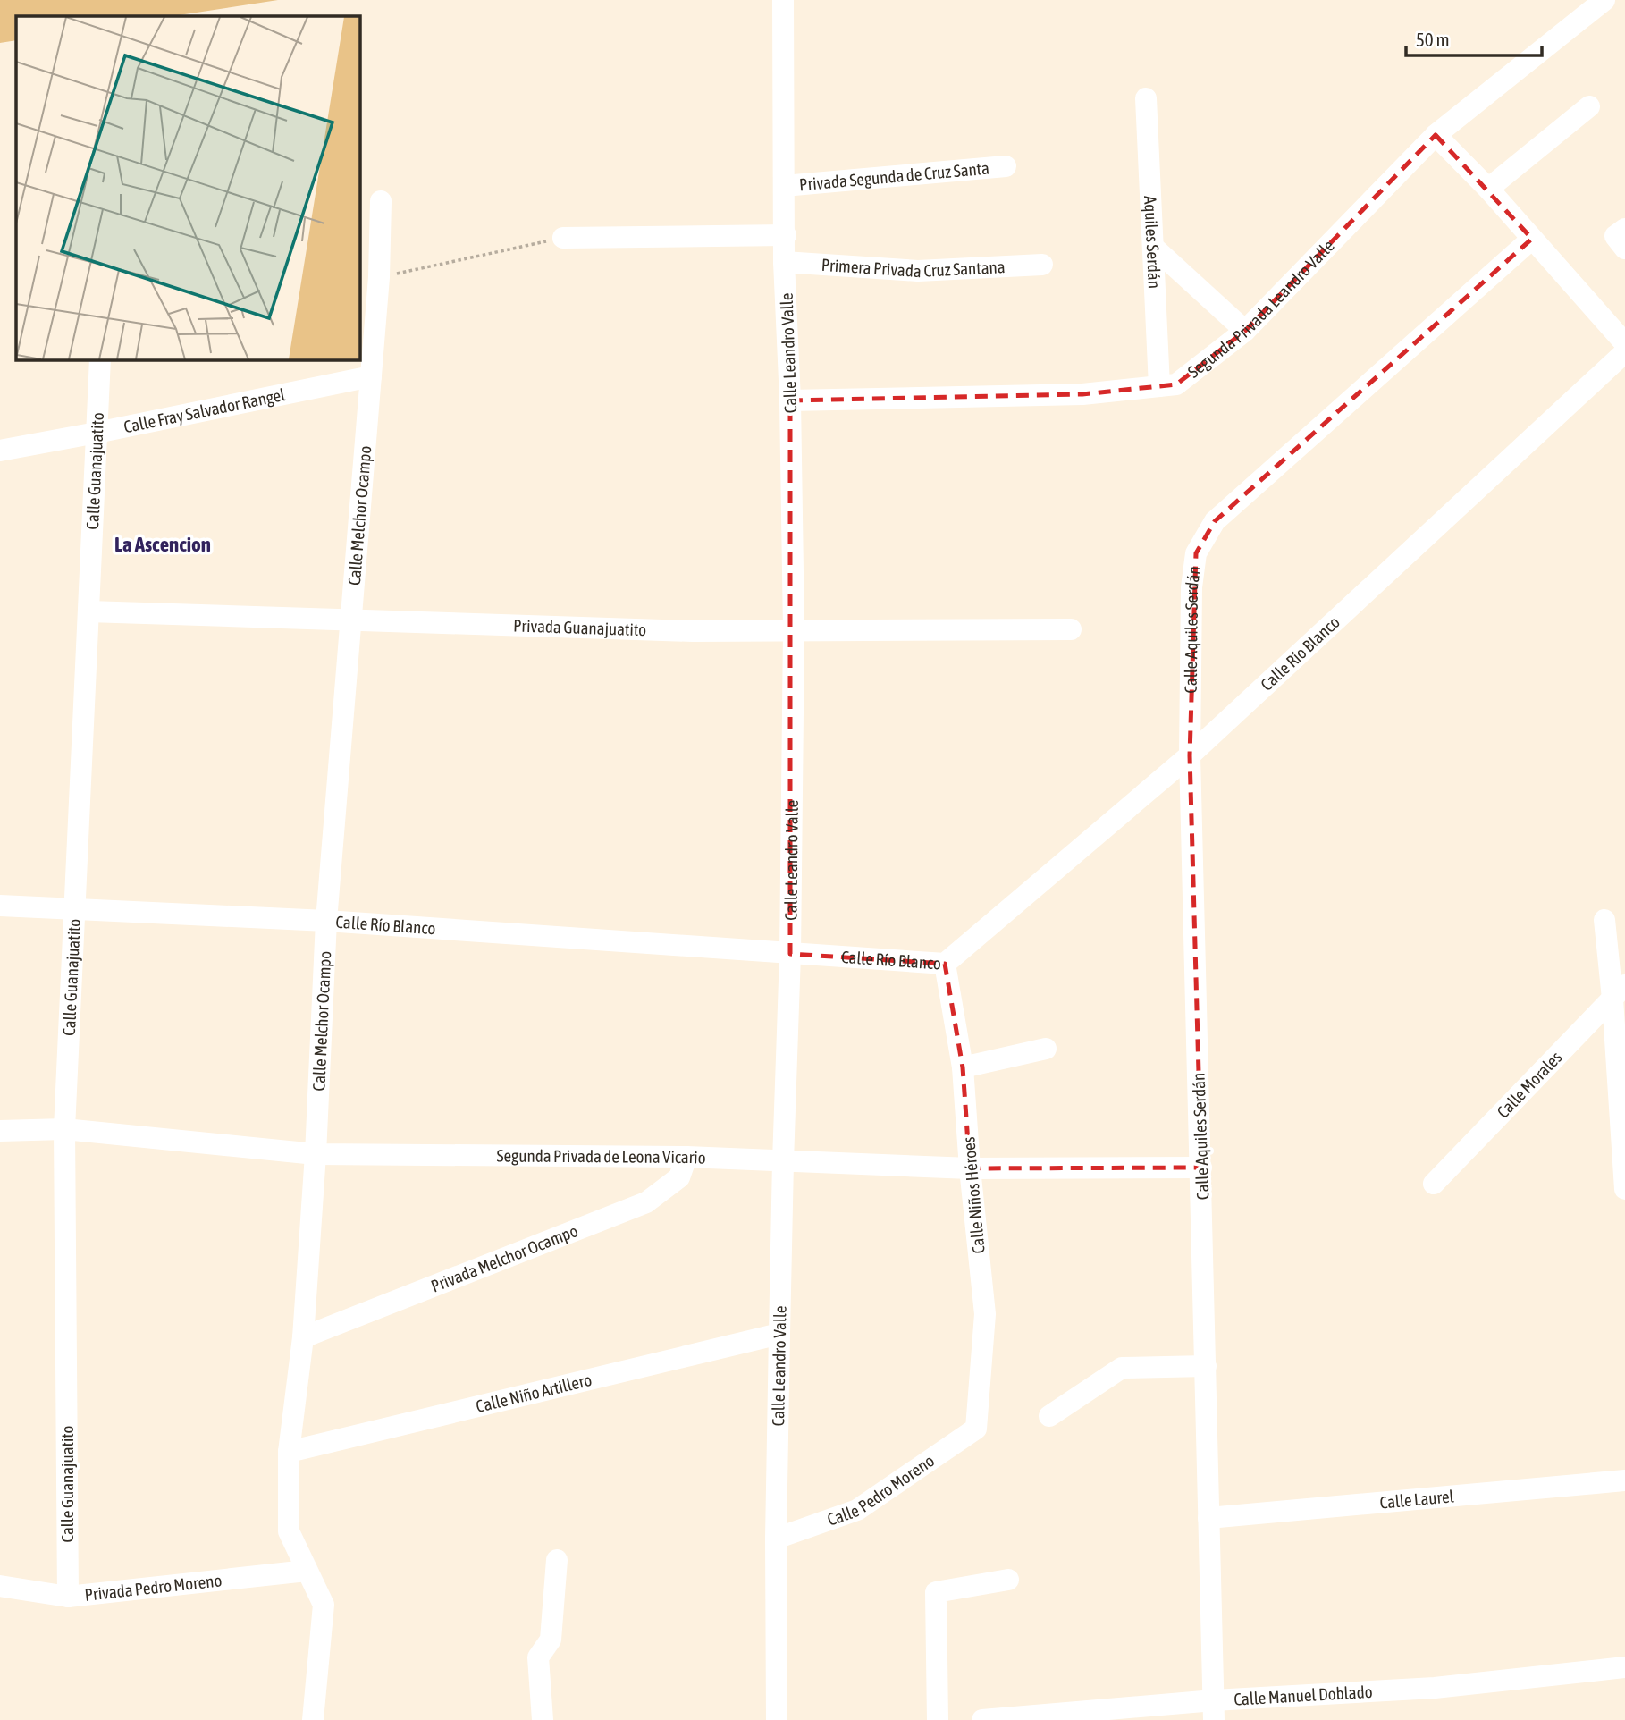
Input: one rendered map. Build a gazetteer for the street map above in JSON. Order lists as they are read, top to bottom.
{
  "streets": {
    "street": [
      "Privada Segunda de Cruz Santa",
      "Aquiles Serdán",
      "Primera Privada Cruz Santana",
      "Segunda Privada Leandro Valle",
      "Calle Leandro Valle",
      "Calle Fray Salvador Rangel",
      "Calle Guanajuatito",
      "Calle Melchor Ocampo",
      "Privada Guanajuatito",
      "Calle Aquiles Serdán",
      "Calle Río Blanco",
      "Calle Morales",
      "Segunda Privada de Leona Vicario",
      "Calle Niños Héroes",
      "Privada Melchor Ocampo",
      "Calle Niño Artillero",
      "Calle Pedro Moreno",
      "Calle Laurel",
      "Privada Pedro Moreno",
      "Calle Manuel Doblado"
    ]
  },
  "crossings": [
    ["Privada Segunda de Cruz Santa", "Calle Leandro Valle"],
    ["Aquiles Serdán", "Segunda Privada Leandro Valle"],
    ["Primera Privada Cruz Santana", "Calle Leandro Valle"],
    ["Segunda Privada Leandro Valle", "Calle Leandro Valle"],
    ["Calle Leandro Valle", "Privada Guanajuatito"],
    ["Calle Leandro Valle", "Calle Río Blanco"],
    ["Calle Leandro Valle", "Segunda Privada de Leona Vicario"],
    ["Calle Leandro Valle", "Calle Niño Artillero"],
    ["Calle Leandro Valle", "Calle Pedro Moreno"],
    ["Calle Fray Salvador Rangel", "Calle Guanajuatito"],
    ["Calle Fray Salvador Rangel", "Calle Melchor Ocampo"],
    ["Calle Guanajuatito", "Privada Guanajuatito"],
    ["Calle Guanajuatito", "Calle Río Blanco"],
    ["Calle Guanajuatito", "Segunda Privada de Leona Vicario"],
    ["Calle Guanajuatito", "Privada Pedro Moreno"],
    ["Calle Melchor Ocampo", "Privada Guanajuatito"],
    ["Calle Melchor Ocampo", "Calle Río Blanco"],
    ["Calle Melchor Ocampo", "Segunda Privada de Leona Vicario"],
    ["Calle Melchor Ocampo", "Privada Melchor Ocampo"],
    ["Calle Melchor Ocampo", "Calle Niño Artillero"],
    ["Calle Melchor Ocampo", "Privada Pedro Moreno"],
    ["Calle Aquiles Serdán", "Calle Río Blanco"],
    ["Calle Aquiles Serdán", "Segunda Privada de Leona Vicario"],
    ["Calle Aquiles Serdán", "Calle Laurel"],
    ["Calle Aquiles Serdán", "Calle Manuel Doblado"],
    ["Calle Río Blanco", "Calle Niños Héroes"],
    ["Segunda Privada de Leona Vicario", "Calle Niños Héroes"],
    ["Segunda Privada de Leona Vicario", "Privada Melchor Ocampo"],
    ["Calle Niños Héroes", "Calle Pedro Moreno"]
  ],
  "districts": ["La Ascencion"],
  "scale_bar": "50 m"
}
